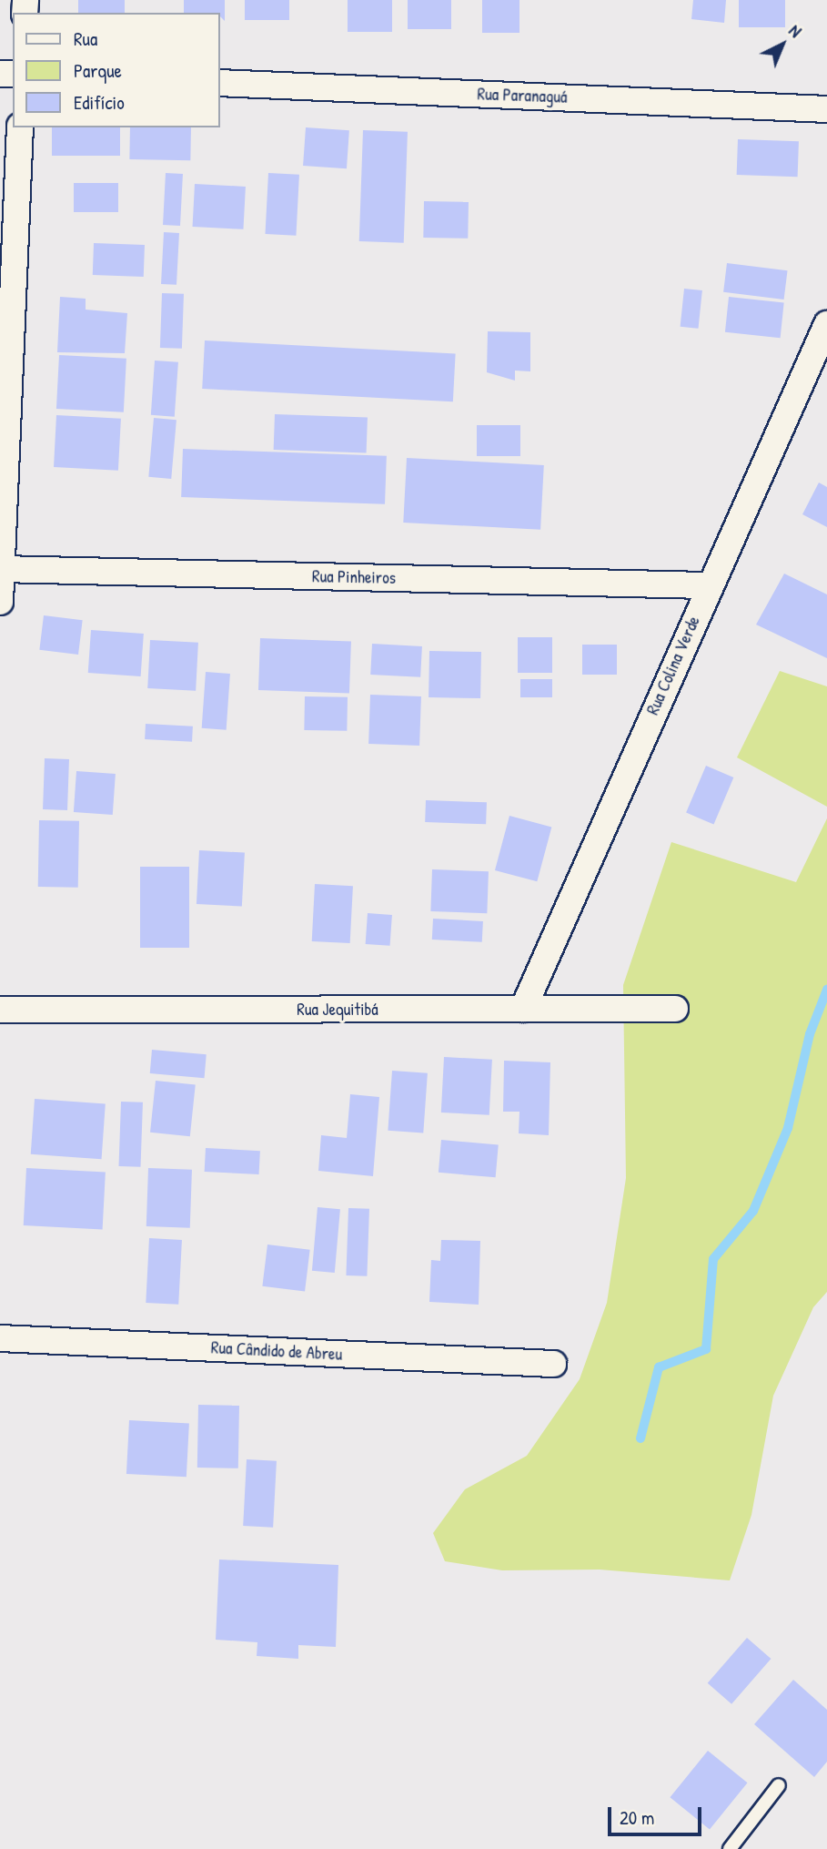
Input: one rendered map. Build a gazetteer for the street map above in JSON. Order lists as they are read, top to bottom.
{
  "streets": {
    "street": [
      "Rua Paranaguá",
      "Rua Pinheiros",
      "Rua Colina Verde",
      "Rua Jequitibá",
      "Rua Cândido de Abreu"
    ]
  },
  "crossings": [
    ["Rua Pinheiros", "Rua Colina Verde"],
    ["Rua Colina Verde", "Rua Jequitibá"]
  ],
  "legend": ["Rua", "Parque", "Edifício"],
  "scale_bar": "20 m",
  "north": "top right"
}
